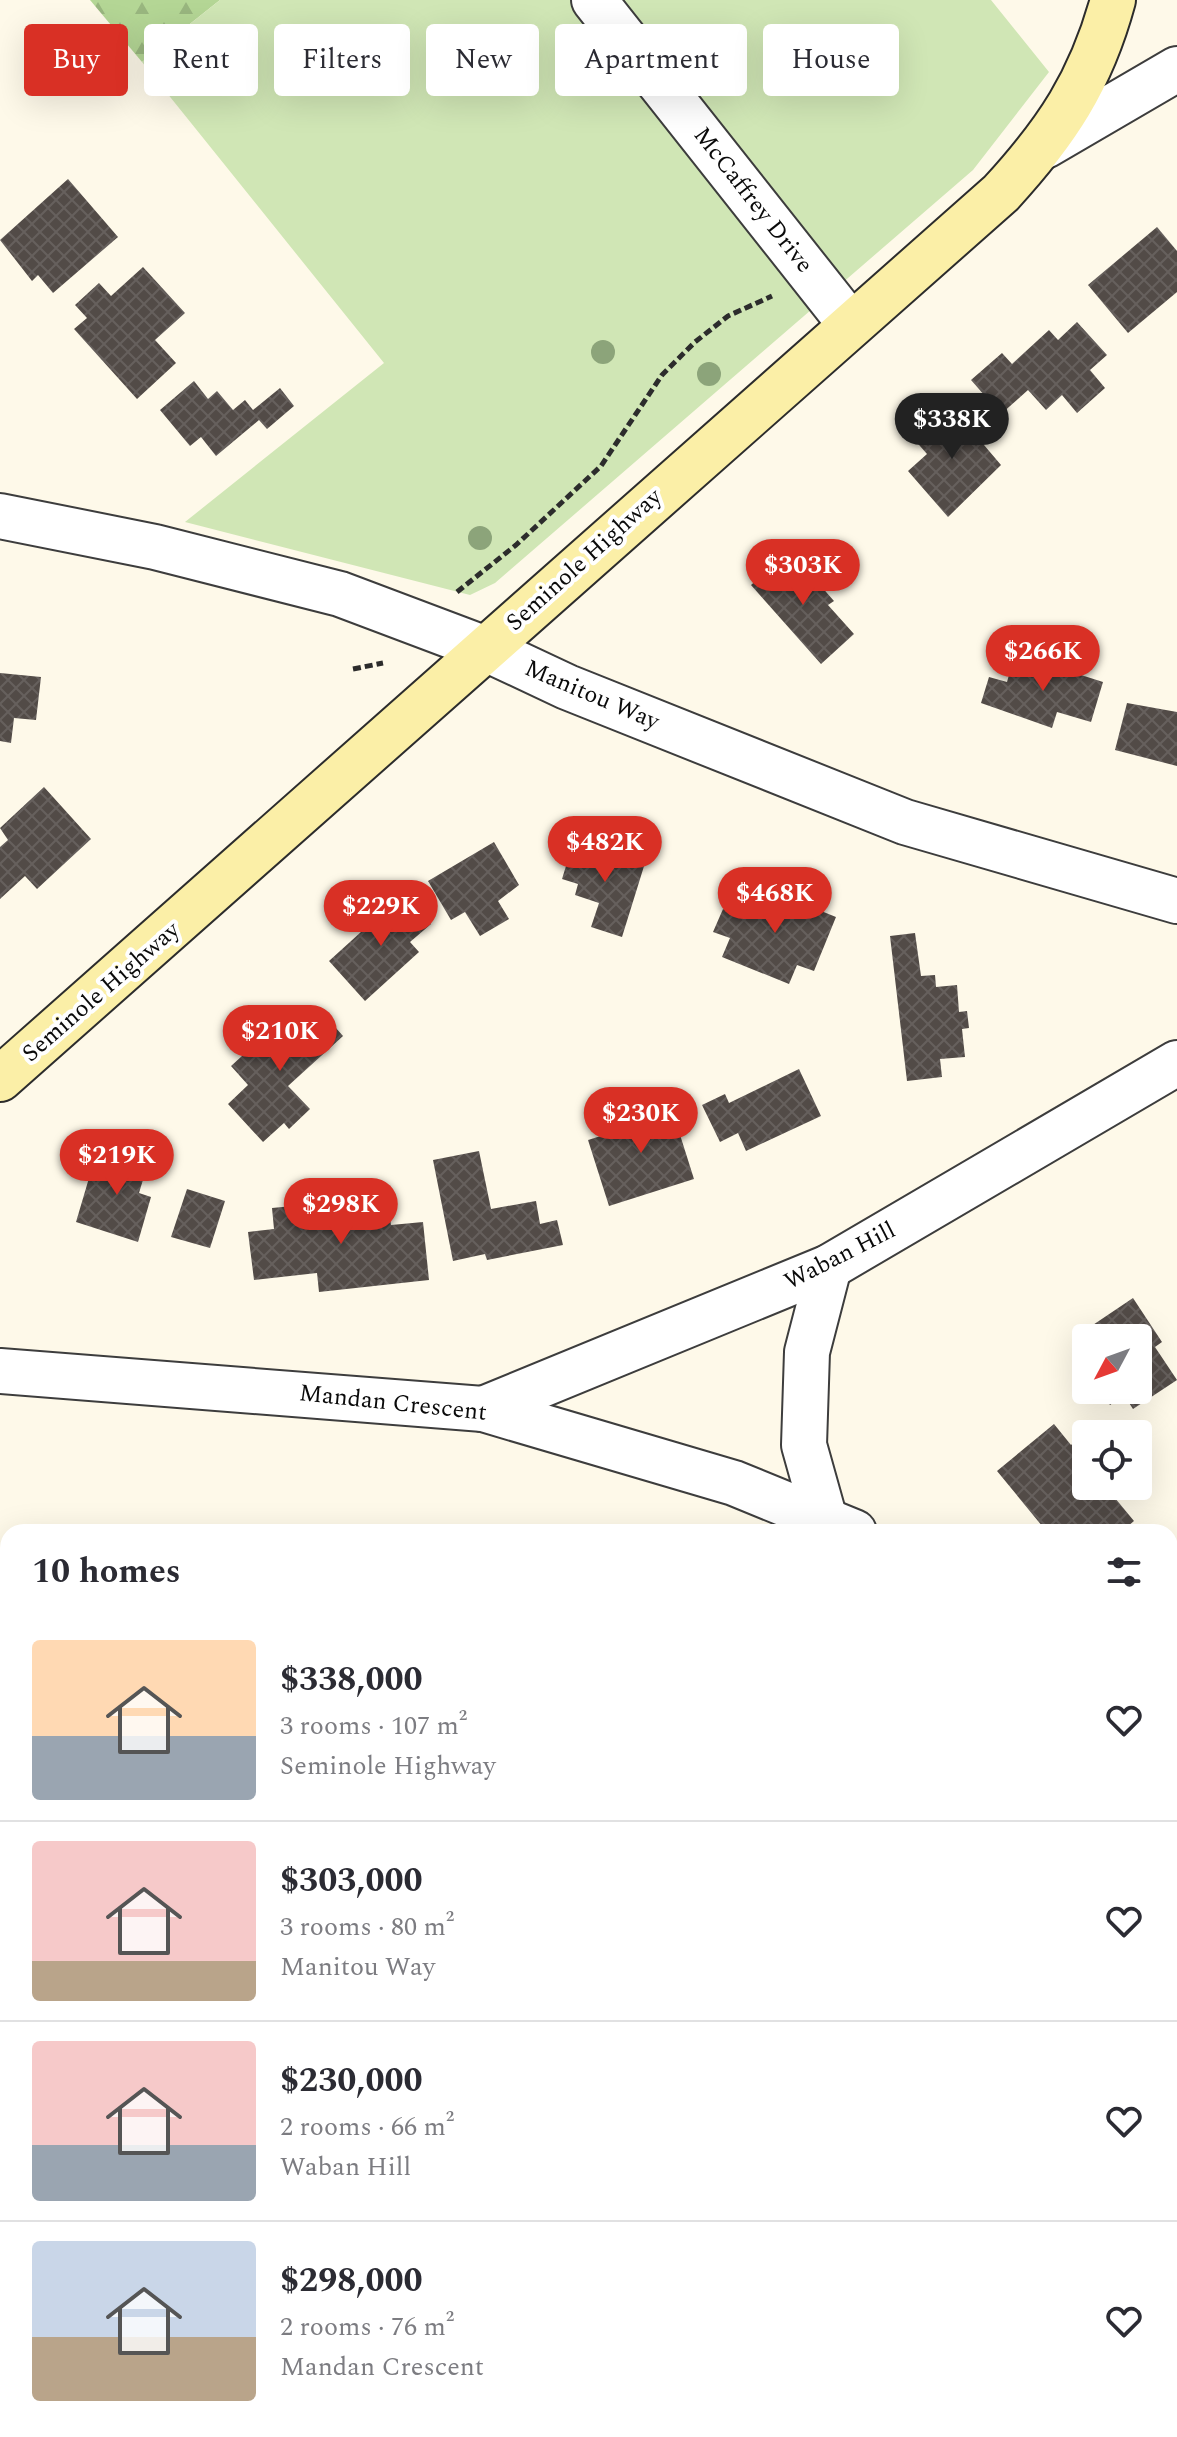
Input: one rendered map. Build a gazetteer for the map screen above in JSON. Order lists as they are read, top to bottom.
{
  "streets": {
    "street": [
      "McCaffrey Drive",
      "Seminole Highway",
      "Manitou Way",
      "Waban Hill",
      "Mandan Crescent"
    ]
  },
  "crossings": [
    ["McCaffrey Drive", "Seminole Highway"],
    ["Seminole Highway", "Manitou Way"],
    ["Waban Hill", "Mandan Crescent"]
  ],
  "north": "bottom left",
  "page": {
    "chip": [
      "Buy",
      "Rent",
      "Filters",
      "New",
      "Apartment",
      "House"
    ],
    "price": [
      "$338K",
      "$303K",
      "$266K",
      "$482K",
      "$468K",
      "$229K",
      "$210K",
      "$230K",
      "$219K",
      "$298K"
    ],
    "heading": "10 homes",
    "list": [
      {
        "name": "$338,000",
        "note": "3 rooms · 107 m² · Seminole Highway"
      },
      {
        "name": "$303,000",
        "note": "3 rooms · 80 m² · Manitou Way"
      },
      {
        "name": "$230,000",
        "note": "2 rooms · 66 m² · Waban Hill"
      },
      {
        "name": "$298,000",
        "note": "2 rooms · 76 m² · Mandan Crescent"
      }
    ]
  }
}
